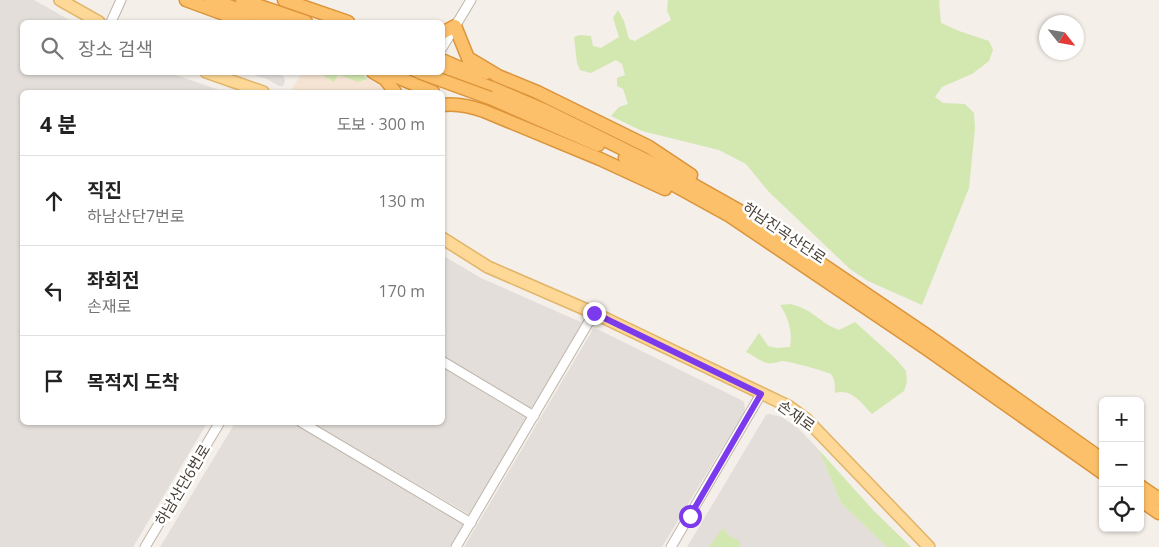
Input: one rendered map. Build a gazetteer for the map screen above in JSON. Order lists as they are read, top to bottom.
{
  "streets": {
    "highway": ["하남진곡산단로"],
    "main road": ["손재로"],
    "street": ["하남산단6번로"]
  },
  "north": "bottom right",
  "page": {
    "search": "장소 검색",
    "heading": ["4 분", "도보 · 300 m"],
    "list": [
      ["직진", "하남산단7번로", "130 m"],
      ["좌회전", "손재로", "170 m"],
      "목적지 도착"
    ],
    "map_buttons": ["+", "−"]
  }
}
